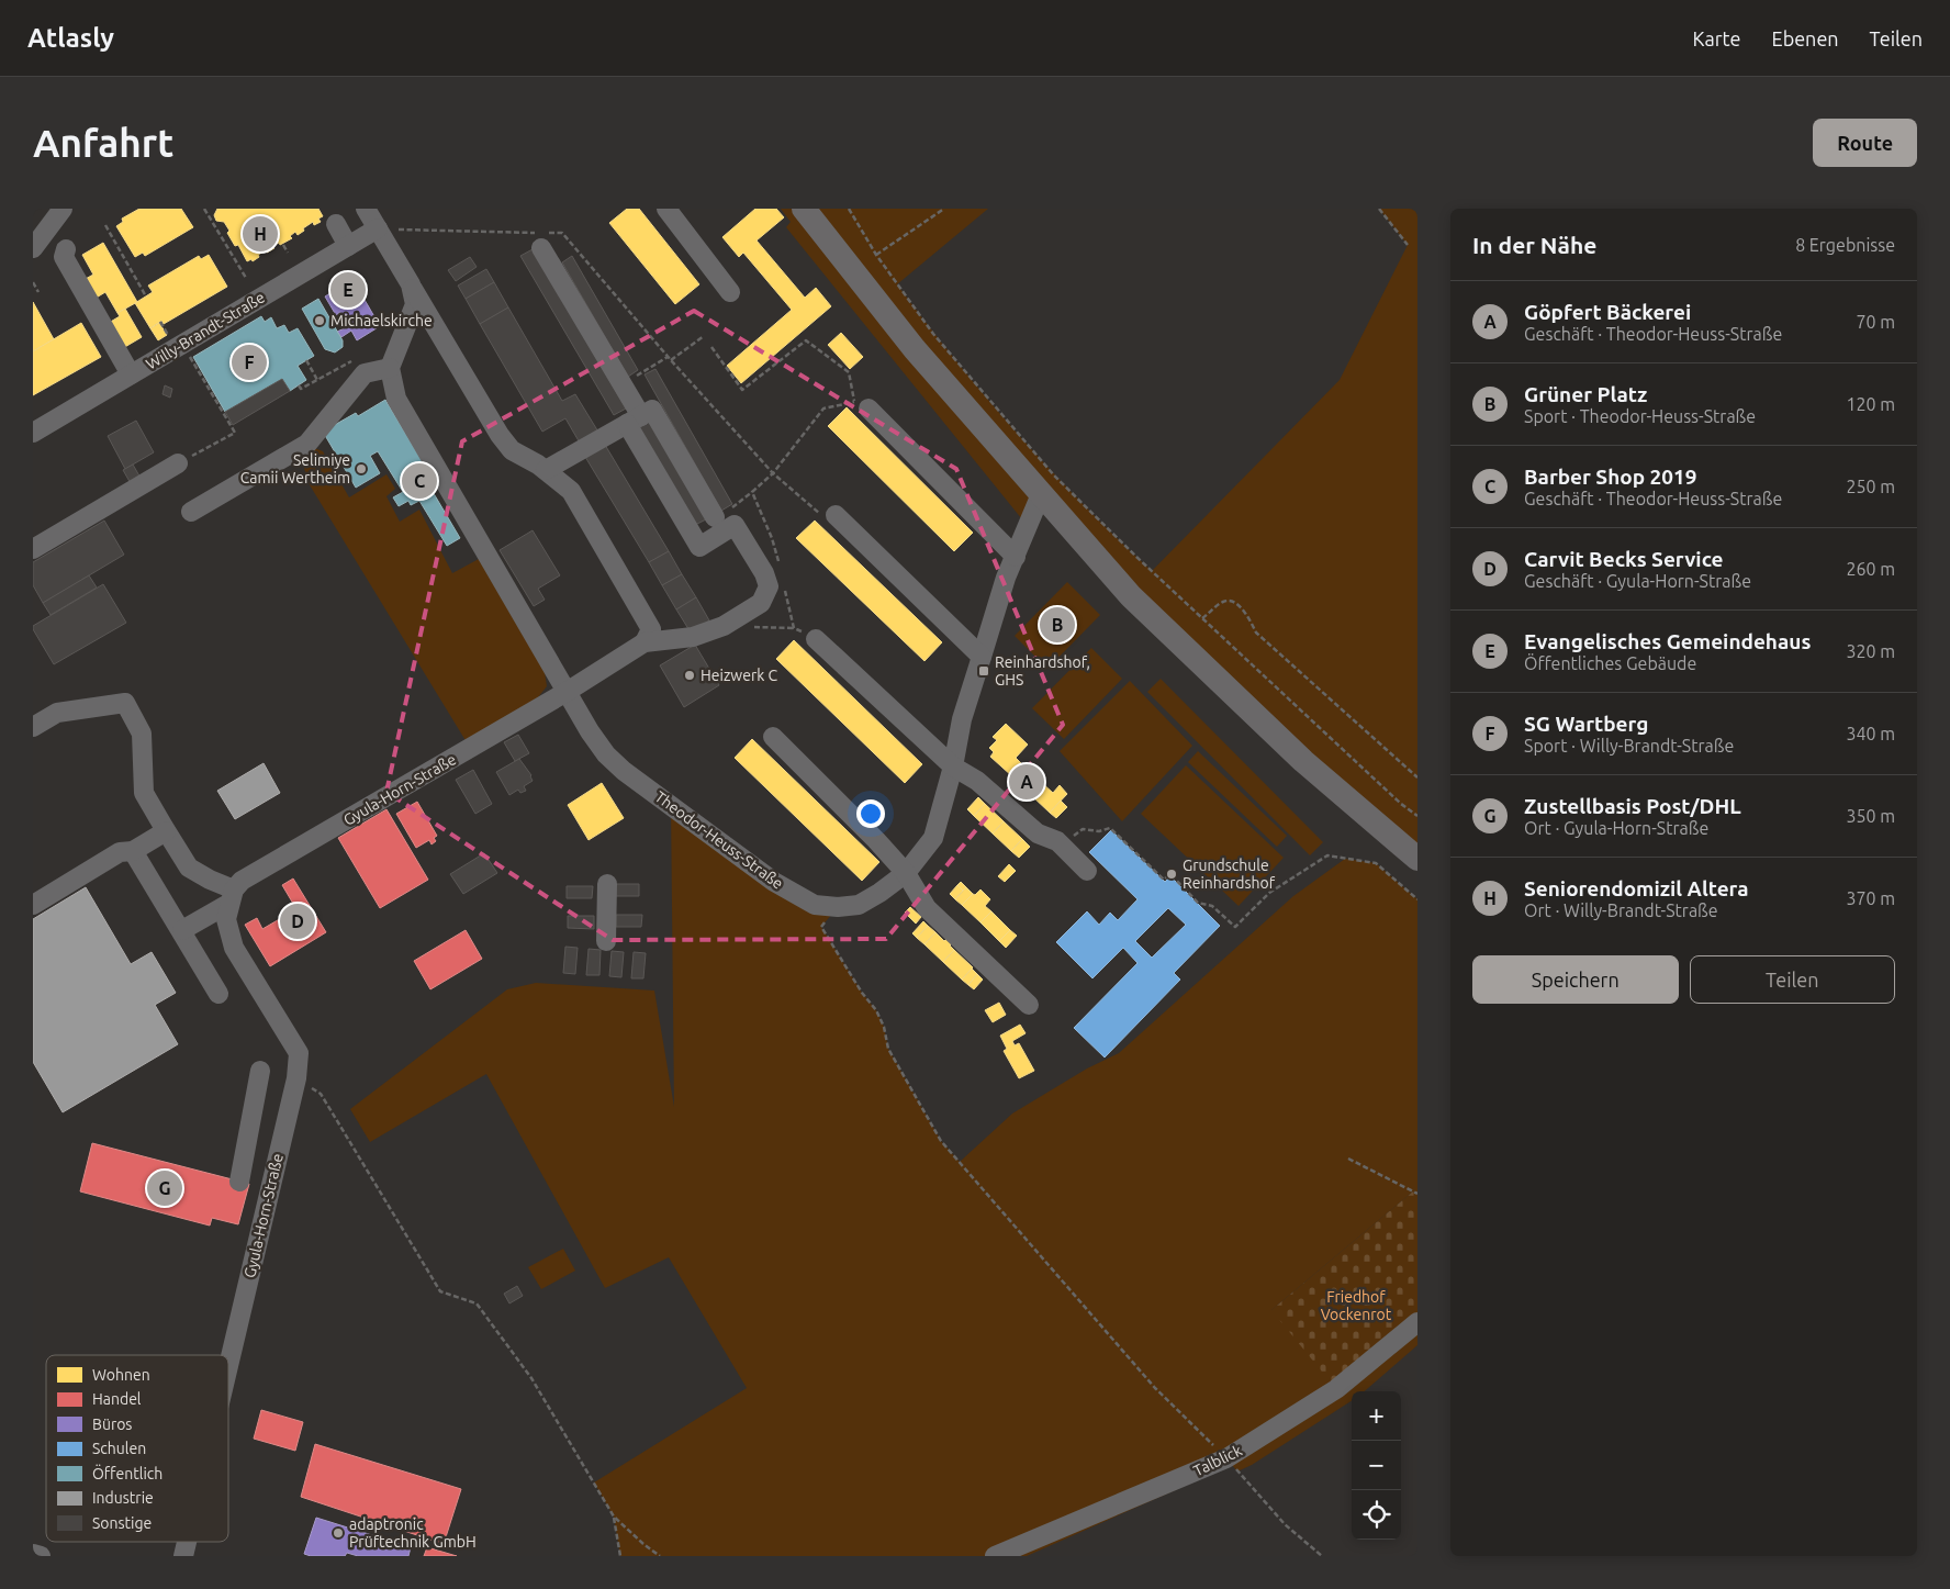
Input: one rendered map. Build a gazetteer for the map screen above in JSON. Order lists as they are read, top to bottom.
{
  "streets": {
    "street": [
      "Willy-Brandt-Straße",
      "Gyula-Horn-Straße",
      "Theodor-Heuss-Straße",
      "Talblick"
    ]
  },
  "crossings": [
    ["Gyula-Horn-Straße", "Theodor-Heuss-Straße"]
  ],
  "parks": ["Friedhof Vockenrot"],
  "places": {
    "other": [
      "Michaelskirche",
      "Selimiye Camii Wertheim",
      "Heizwerk C",
      "Grundschule Reinhardshof",
      "adaptronic Prüftechnik GmbH"
    ],
    "transit": ["Reinhardshof, GHS"]
  },
  "legend": [
    "Wohnen",
    "Handel",
    "Büros",
    "Schulen",
    "Öffentlich",
    "Industrie",
    "Sonstige"
  ],
  "page": {
    "header": "Atlasly",
    "nav": ["Karte", "Ebenen", "Teilen"],
    "buttons": [
      "Route",
      ["Speichern", "Teilen"]
    ],
    "title": "Anfahrt",
    "heading": ["In der Nähe", "8 Ergebnisse"],
    "pins": [
      "H",
      "E",
      "F",
      "C",
      "B",
      "A",
      "D",
      "G"
    ],
    "list": [
      {
        "mark": "A",
        "name": "Göpfert Bäckerei",
        "note": "Geschäft · Theodor-Heuss-Straße",
        "value": "70 m"
      },
      {
        "mark": "B",
        "name": "Grüner Platz",
        "note": "Sport · Theodor-Heuss-Straße",
        "value": "120 m"
      },
      {
        "mark": "C",
        "name": "Barber Shop 2019",
        "note": "Geschäft · Theodor-Heuss-Straße",
        "value": "250 m"
      },
      {
        "mark": "D",
        "name": "Carvit Becks Service",
        "note": "Geschäft · Gyula-Horn-Straße",
        "value": "260 m"
      },
      {
        "mark": "E",
        "name": "Evangelisches Gemeindehaus",
        "note": "Öffentliches Gebäude",
        "value": "320 m"
      },
      {
        "mark": "F",
        "name": "SG Wartberg",
        "note": "Sport · Willy-Brandt-Straße",
        "value": "340 m"
      },
      {
        "mark": "G",
        "name": "Zustellbasis Post/DHL",
        "note": "Ort · Gyula-Horn-Straße",
        "value": "350 m"
      },
      {
        "mark": "H",
        "name": "Seniorendomizil Altera",
        "note": "Ort · Willy-Brandt-Straße",
        "value": "370 m"
      }
    ],
    "map_buttons": ["+", "−"]
  }
}
